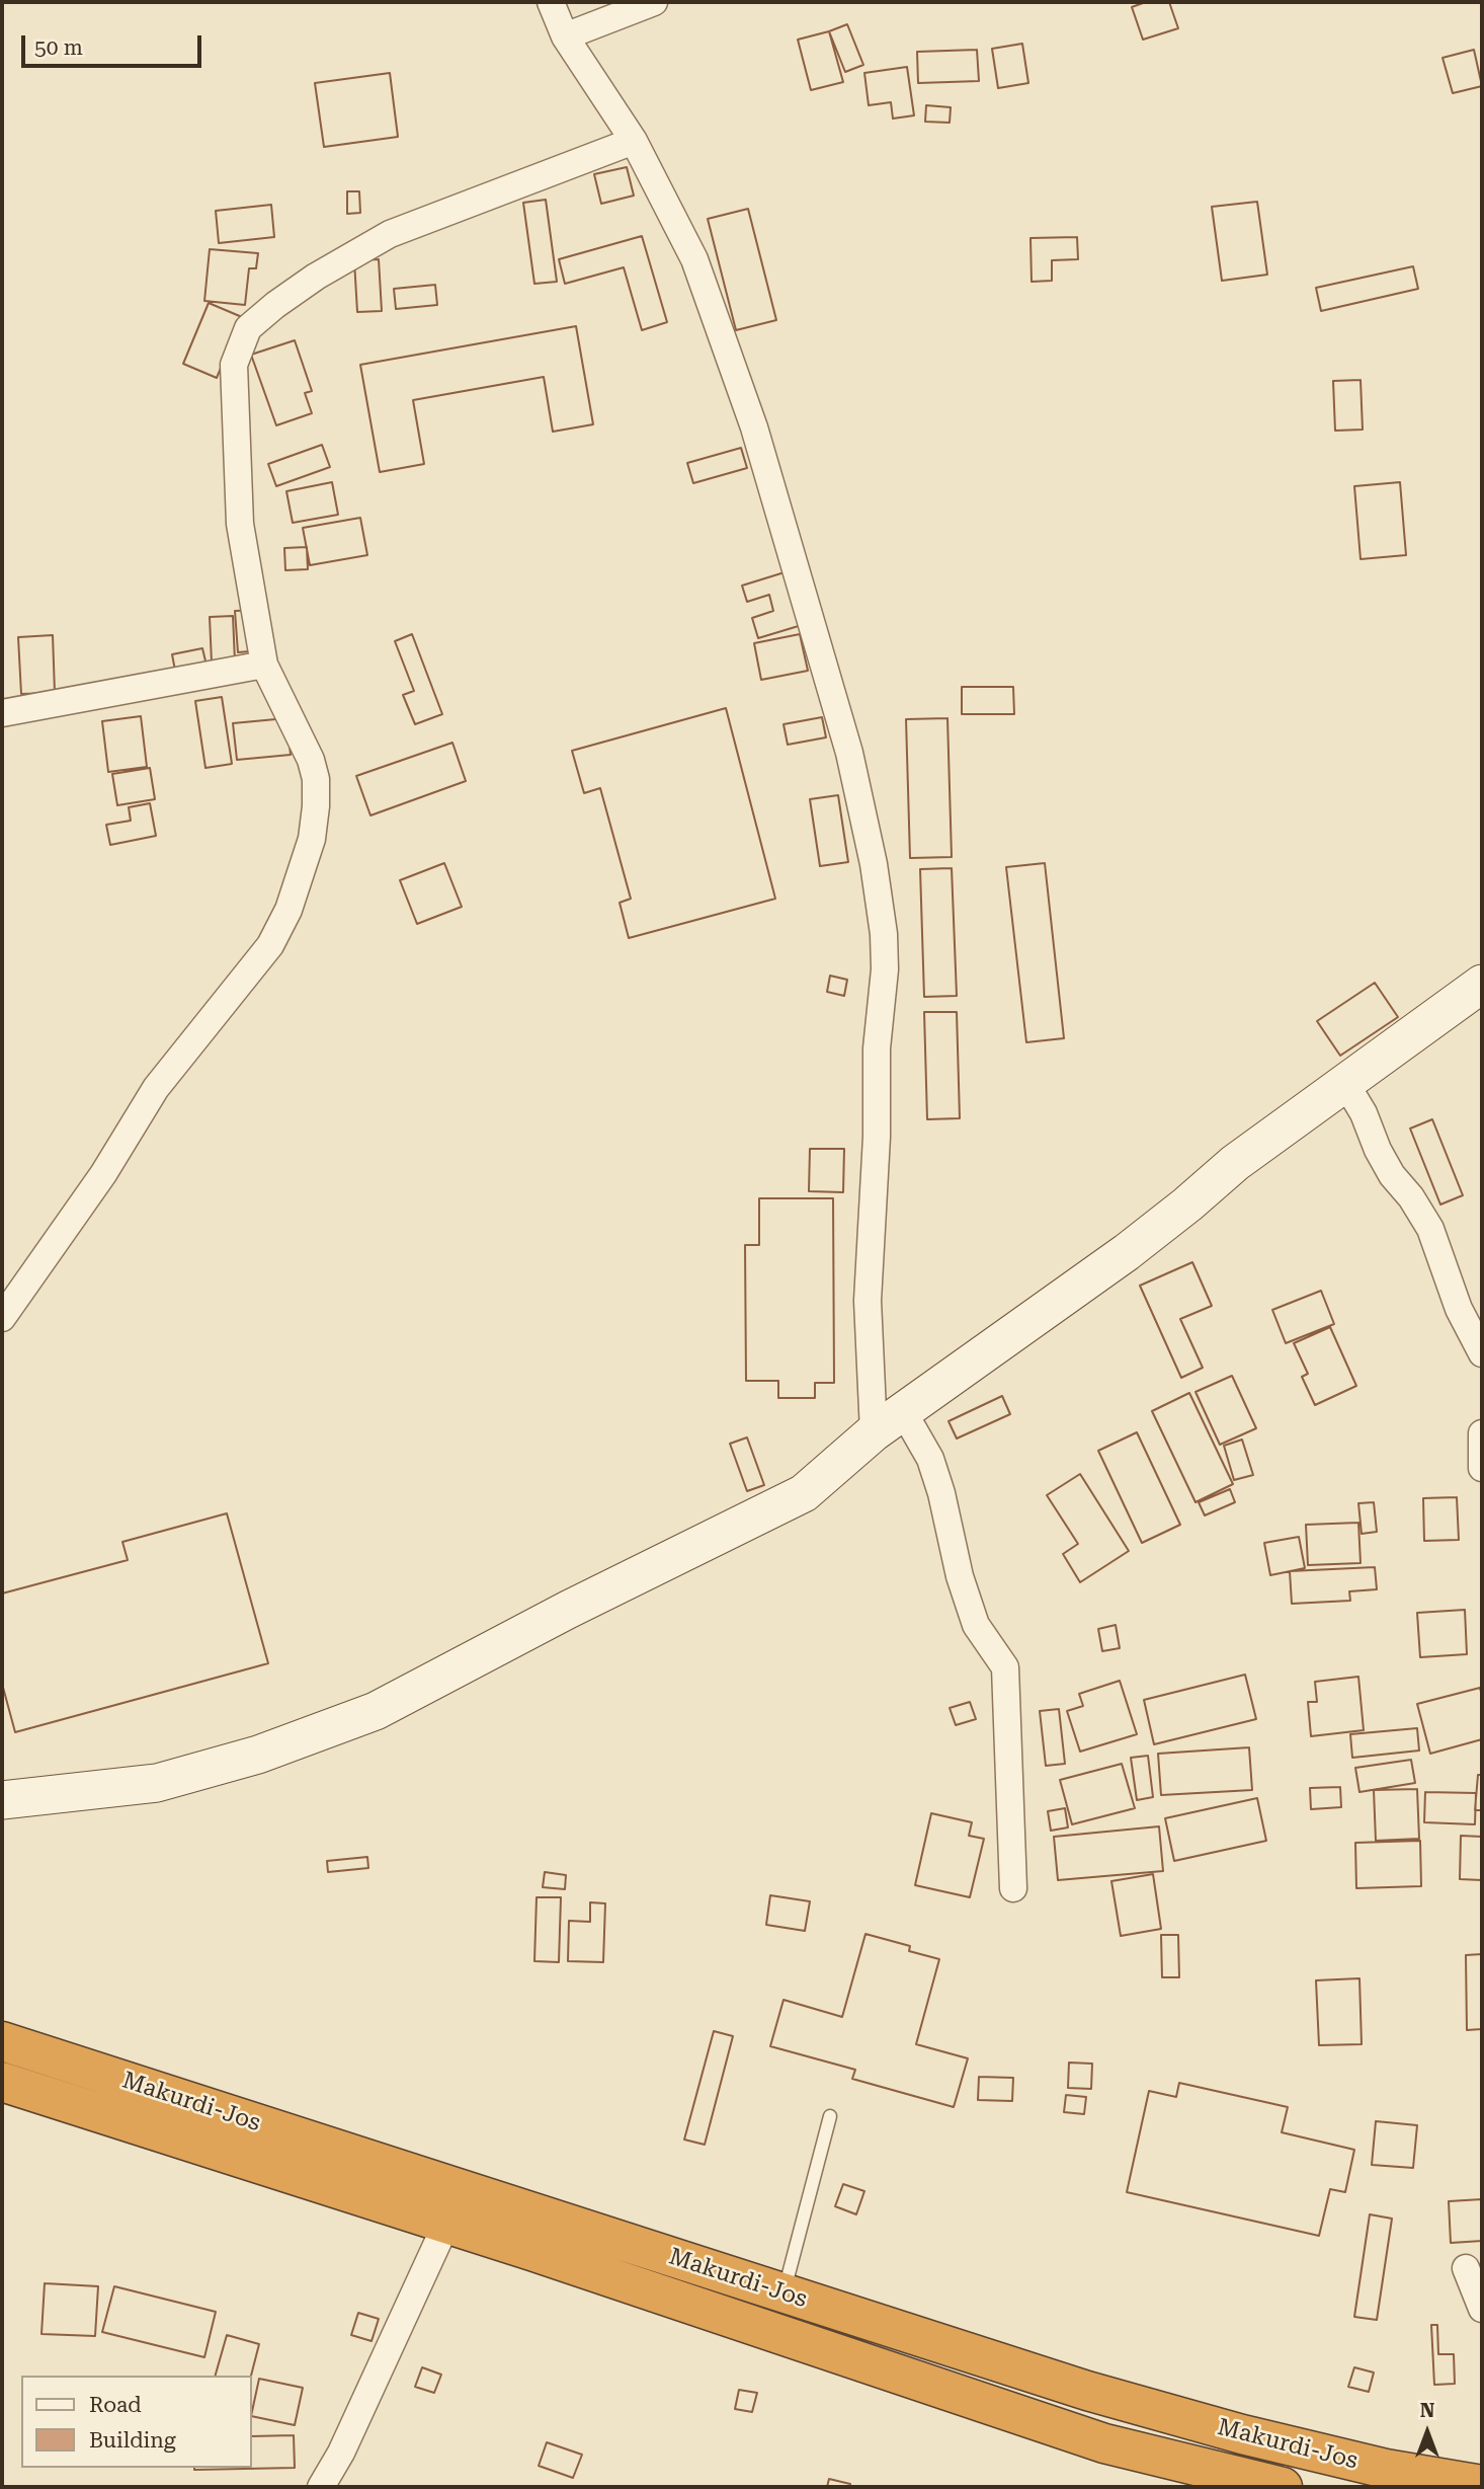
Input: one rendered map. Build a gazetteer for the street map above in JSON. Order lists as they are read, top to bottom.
{
  "streets": {
    "highway": ["Makurdi-Jos"]
  },
  "legend": ["Road", "Building"],
  "scale_bar": "50 m",
  "north": "top"
}
